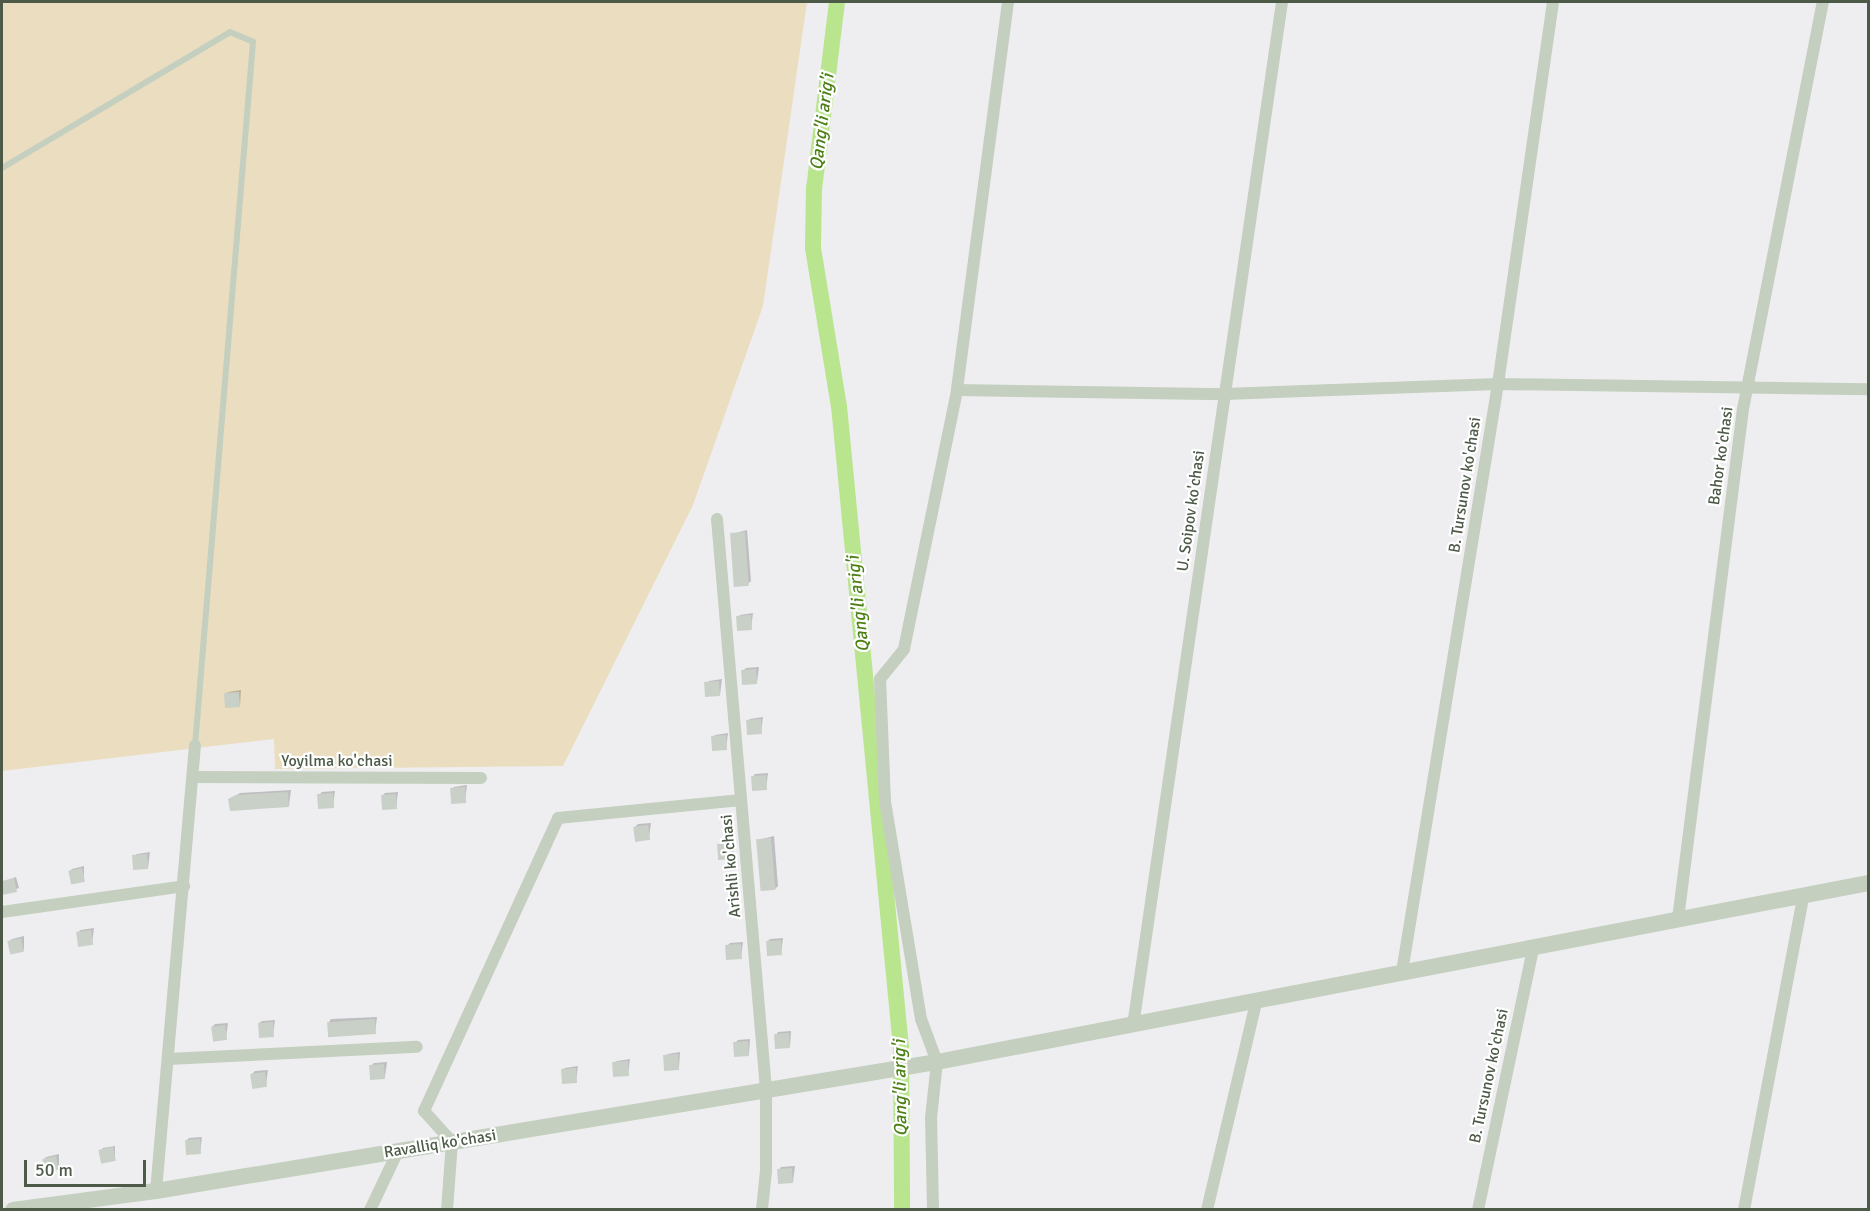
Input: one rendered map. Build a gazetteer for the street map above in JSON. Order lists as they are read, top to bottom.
{
  "streets": {
    "street": [
      "Bahor ko'chasi",
      "B. Tursunov ko'chasi",
      "U. Soipov ko'chasi",
      "Yoyilma ko'chasi",
      "Arishli ko'chasi",
      "Ravalliq ko'chasi"
    ]
  },
  "crossings": [
    ["Bahor ko'chasi", "Ravalliq ko'chasi"],
    ["B. Tursunov ko'chasi", "Ravalliq ko'chasi"],
    ["U. Soipov ko'chasi", "Ravalliq ko'chasi"],
    ["Arishli ko'chasi", "Ravalliq ko'chasi"]
  ],
  "water": ["Qang'li arig'i"],
  "scale_bar": "50 m"
}
